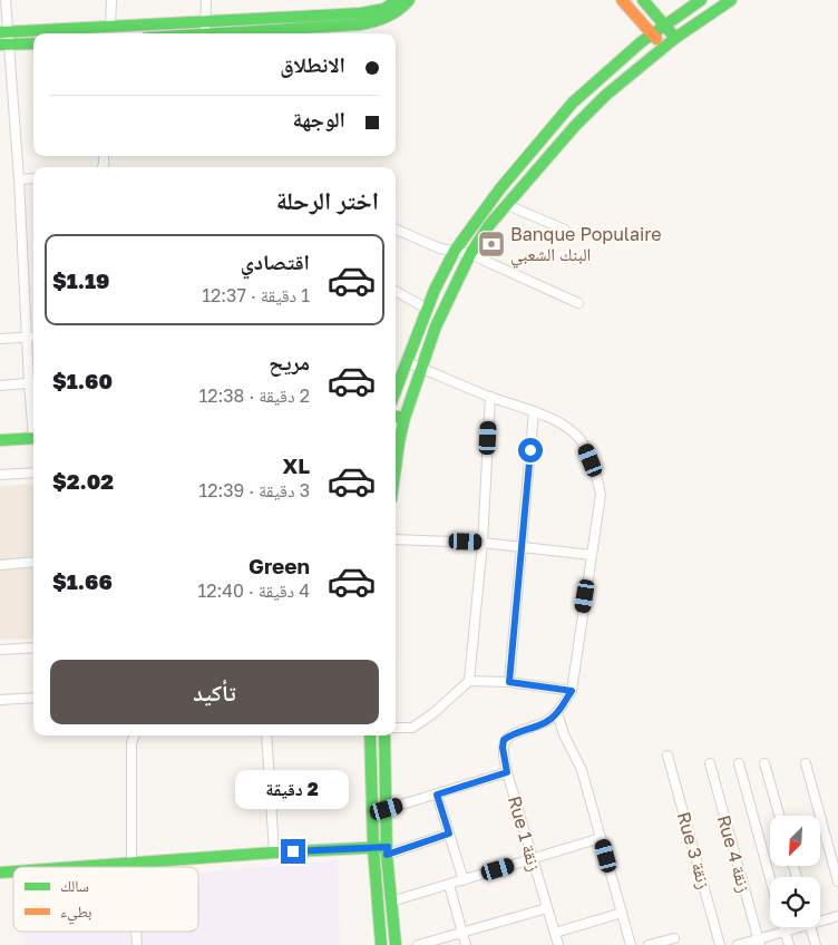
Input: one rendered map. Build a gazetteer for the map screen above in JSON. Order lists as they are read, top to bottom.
{
  "streets": {
    "street": ["Rue 1 زنقة", "Rue 3 زنقة", "Rue 4 زنقة"]
  },
  "places": {
    "bank": ["Banque Populaire البنك الشعبي"]
  },
  "legend": ["سالك", "بطيء"],
  "north": "bottom left",
  "page": {
    "banner": ["الانطلاق", "الوجهة"],
    "heading": "اختر الرحلة",
    "list": [
      {
        "name": "اقتصادي",
        "note": "1 دقيقة · 12:37",
        "value": "$1.19"
      },
      {
        "name": "مريح",
        "note": "2 دقيقة · 12:38",
        "value": "$1.60"
      },
      {
        "name": "XL",
        "note": "3 دقيقة · 12:39",
        "value": "$2.02"
      },
      {
        "name": "Green",
        "note": "4 دقيقة · 12:40",
        "value": "$1.66"
      }
    ],
    "buttons": "تأكيد",
    "bubble": "2 دقيقة"
  }
}
